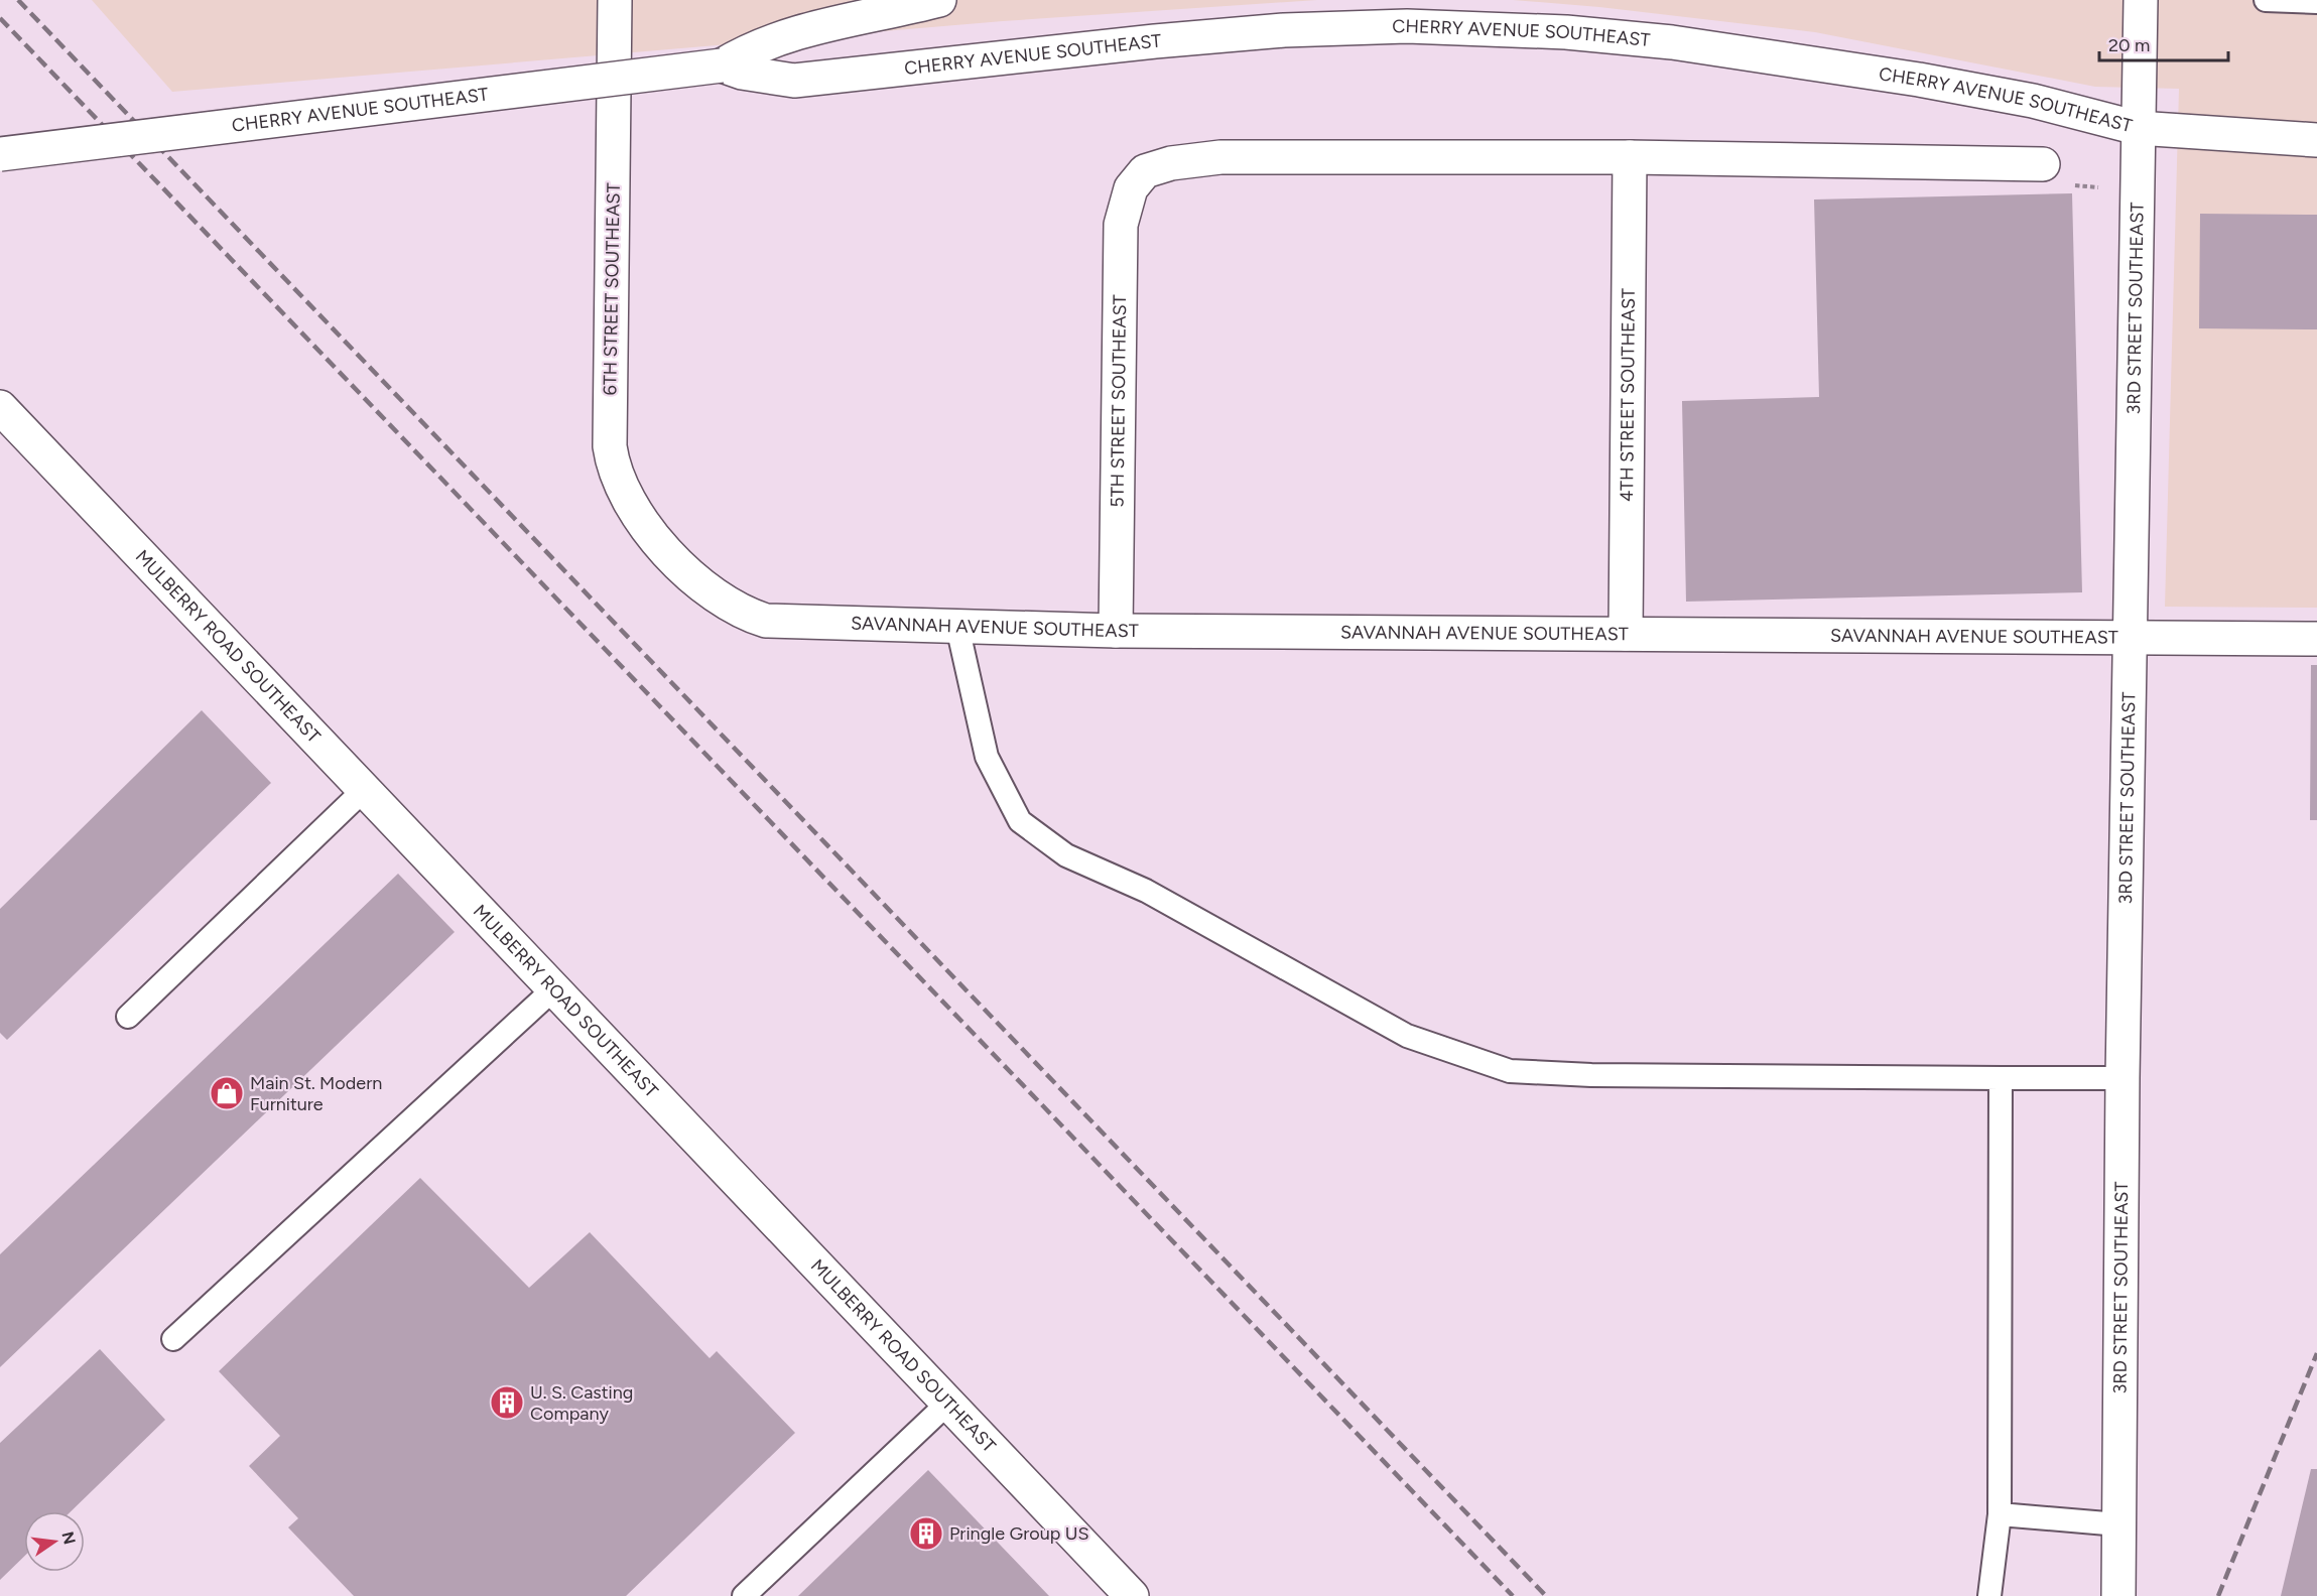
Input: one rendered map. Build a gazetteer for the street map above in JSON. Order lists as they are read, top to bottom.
{
  "streets": {
    "street": [
      "CHERRY AVENUE SOUTHEAST",
      "6TH STREET SOUTHEAST",
      "3RD STREET SOUTHEAST",
      "4TH STREET SOUTHEAST",
      "5TH STREET SOUTHEAST",
      "SAVANNAH AVENUE SOUTHEAST",
      "MULBERRY ROAD SOUTHEAST"
    ]
  },
  "crossings": [
    ["CHERRY AVENUE SOUTHEAST", "3RD STREET SOUTHEAST"],
    ["6TH STREET SOUTHEAST", "SAVANNAH AVENUE SOUTHEAST"],
    ["3RD STREET SOUTHEAST", "SAVANNAH AVENUE SOUTHEAST"],
    ["4TH STREET SOUTHEAST", "5TH STREET SOUTHEAST"],
    ["4TH STREET SOUTHEAST", "SAVANNAH AVENUE SOUTHEAST"],
    ["5TH STREET SOUTHEAST", "SAVANNAH AVENUE SOUTHEAST"]
  ],
  "places": {
    "shop": ["Main St. Modern Furniture"],
    "building": ["U. S. Casting Company", "Pringle Group US"]
  },
  "scale_bar": "20 m",
  "north": "right"
}
